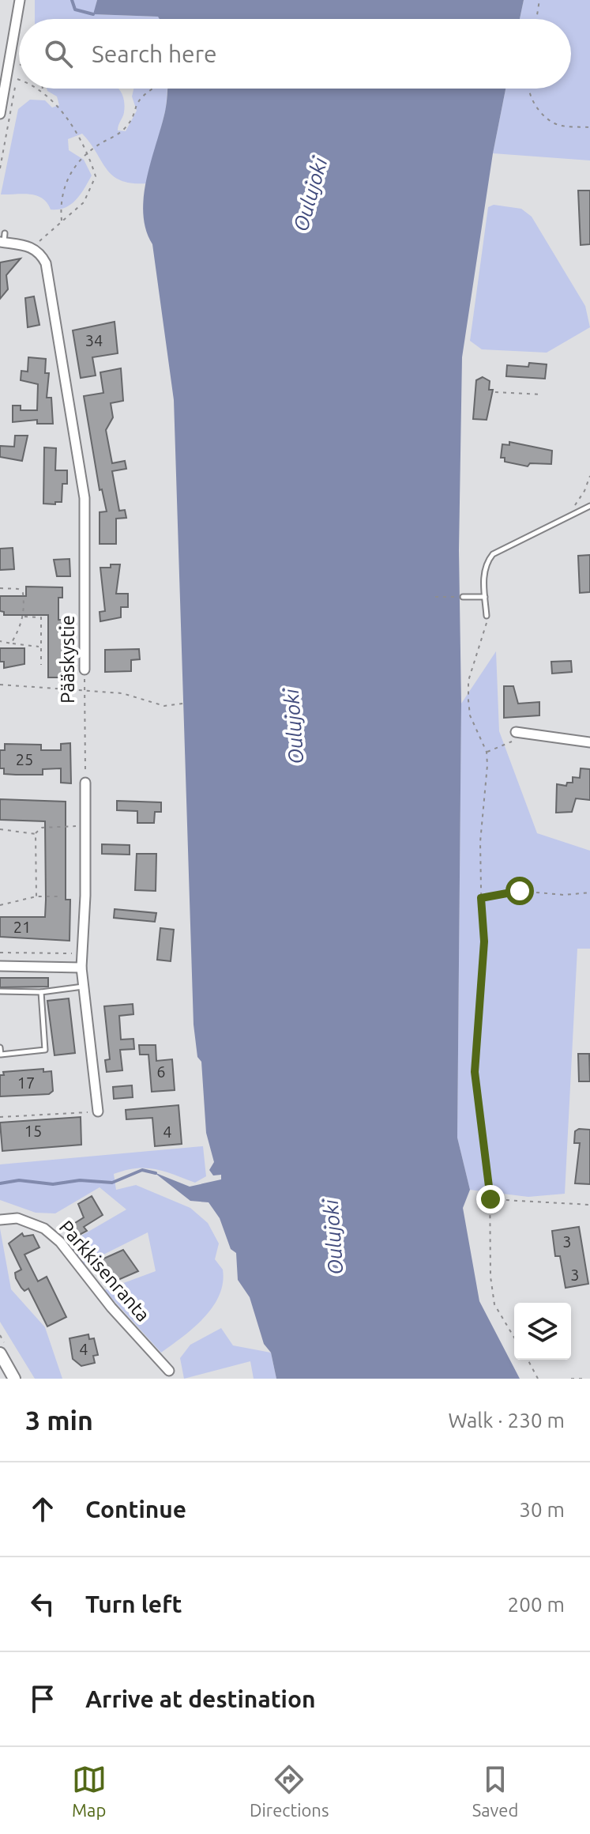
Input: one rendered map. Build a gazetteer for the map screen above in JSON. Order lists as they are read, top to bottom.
{
  "streets": {
    "street": ["Pääskystie", "Parkkisenranta"]
  },
  "water": ["Oulujoki"],
  "house_numbers": [
    "34",
    "25",
    "21",
    "6",
    "17",
    "15",
    "4",
    "3",
    "3",
    "4"
  ],
  "page": {
    "search": "Search here",
    "heading": ["3 min", "Walk · 230 m"],
    "list": [
      ["Continue", "30 m"],
      ["Turn left", "200 m"],
      "Arrive at destination"
    ],
    "nav": ["Map", "Directions", "Saved"]
  }
}
